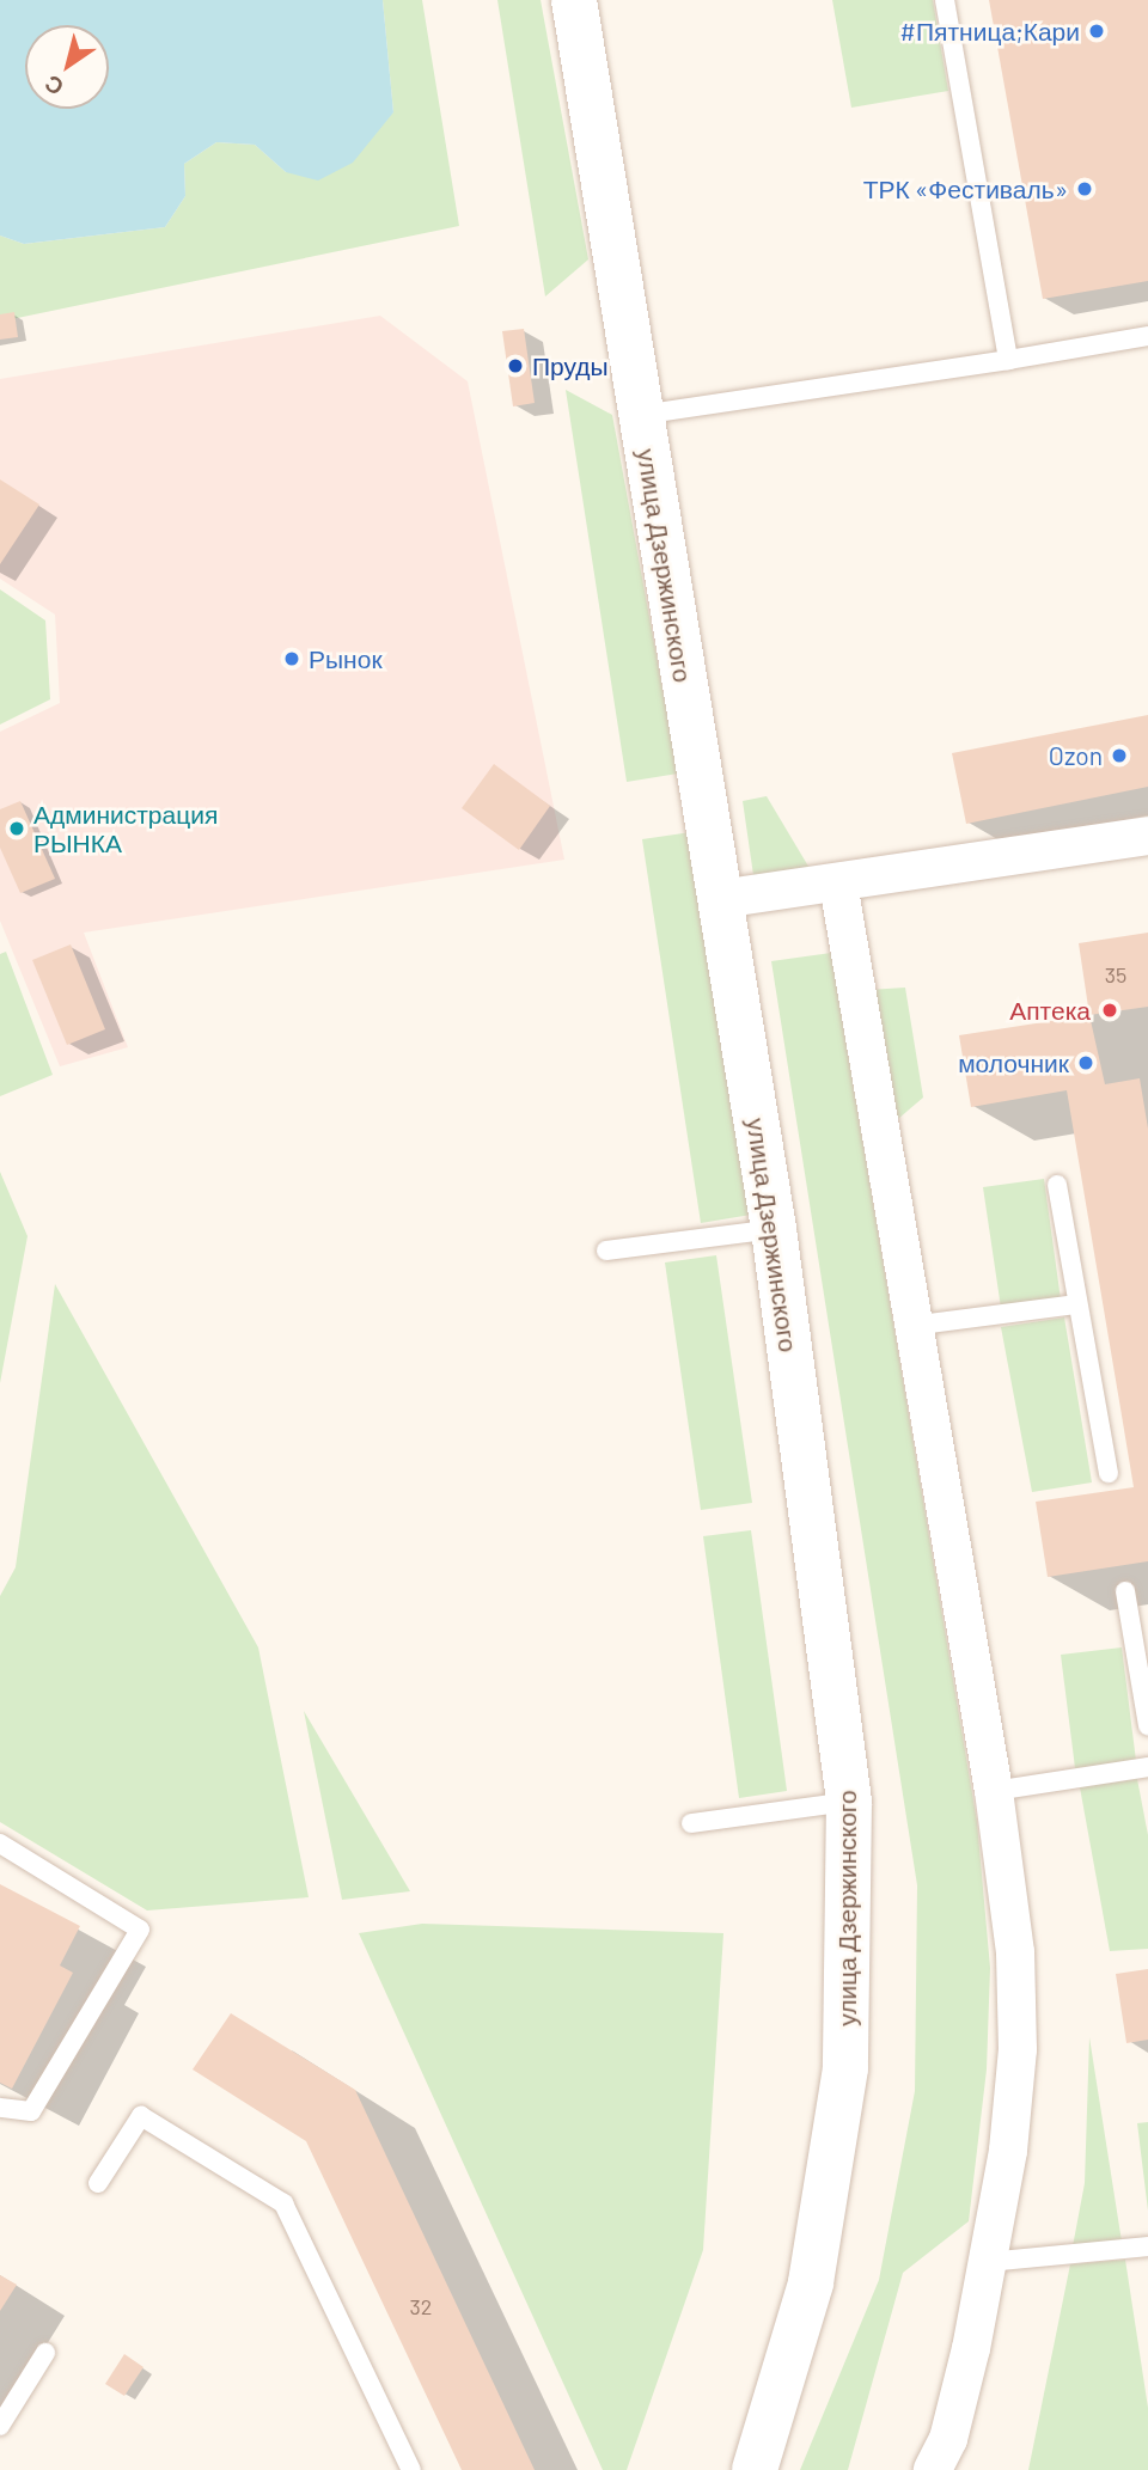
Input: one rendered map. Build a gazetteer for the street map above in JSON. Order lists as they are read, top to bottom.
{
  "streets": {
    "street": ["улица Дзержинского"]
  },
  "places": [
    "#Пятница;Кари",
    "ТРК «Фестиваль»",
    "Пруды",
    "Рынок",
    "Ozon",
    "Администрация РЫНКА",
    "Аптека",
    "молочник"
  ],
  "house_numbers": ["35", "32"],
  "north": "bottom left"
}
